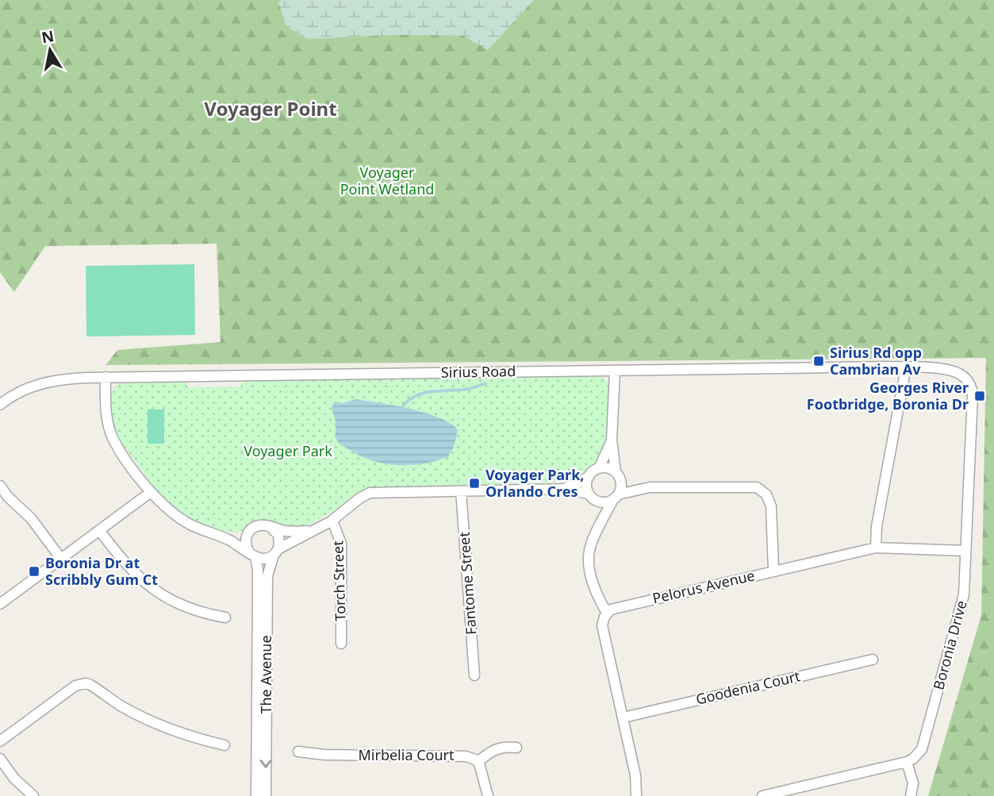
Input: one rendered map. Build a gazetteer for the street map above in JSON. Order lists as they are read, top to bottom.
{
  "streets": {
    "street": [
      "Sirius Road",
      "Torch Street",
      "Fantome Street",
      "Pelorus Avenue",
      "Boronia Drive",
      "The Avenue",
      "Goodenia Court",
      "Mirbelia Court"
    ]
  },
  "crossings": [
    ["Sirius Road", "Boronia Drive"],
    ["Pelorus Avenue", "Boronia Drive"]
  ],
  "districts": ["Voyager Point"],
  "parks": ["Voyager Point Wetland", "Voyager Park"],
  "places": {
    "transit": [
      "Sirius Rd opp Cambrian Av",
      "Georges River Footbridge, Boronia Dr",
      "Voyager Park, Orlando Cres",
      "Boronia Dr at Scribbly Gum Ct"
    ]
  },
  "north": "top"
}
